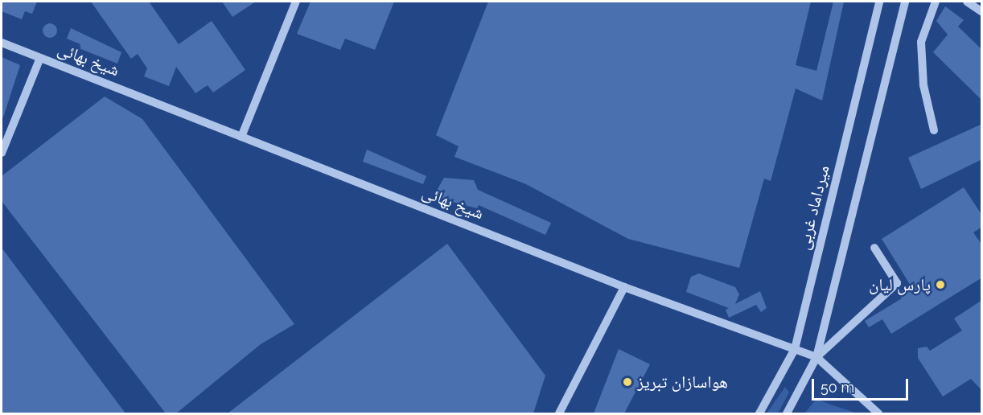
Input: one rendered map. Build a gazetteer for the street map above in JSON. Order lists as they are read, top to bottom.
{
  "streets": {
    "street": ["شیخ بهائی", "میرداماد غربی"]
  },
  "crossings": [
    ["شیخ بهائی", "میرداماد غربی"]
  ],
  "places": ["پارس لیان", "هواسازان تبریز"],
  "scale_bar": "50 m"
}
